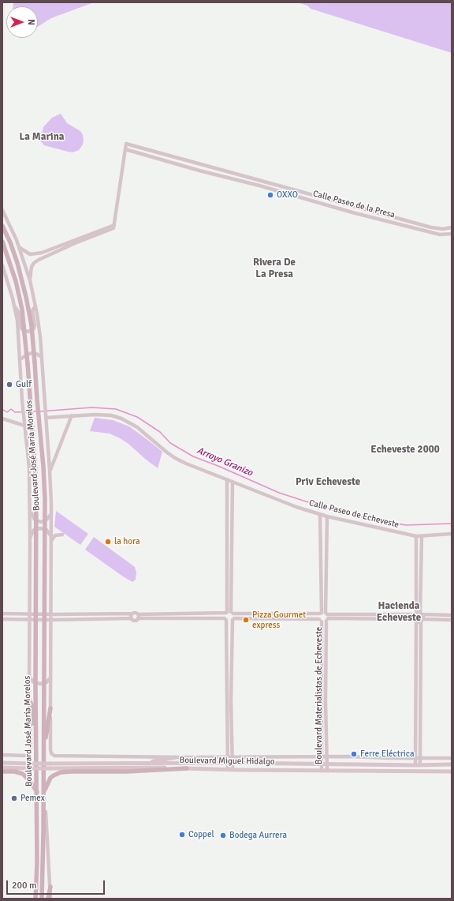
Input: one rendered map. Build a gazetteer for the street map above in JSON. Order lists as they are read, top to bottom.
{
  "streets": {
    "main road": ["Boulevard José María Morelos", "Boulevard Miguel Hidalgo"],
    "street": ["Calle Paseo de la Presa", "Calle Paseo de Echeveste", "Boulevard Materialistas de Echeveste"]
  },
  "crossings": [
    ["Boulevard Materialistas de Echeveste", "Boulevard Miguel Hidalgo"]
  ],
  "districts": [
    "La Marina",
    "Rivera De La Presa",
    "Echeveste 2000",
    "Priv Echeveste",
    "Hacienda Echeveste"
  ],
  "water": ["Arroyo Granizo"],
  "places": [
    "OXXO",
    "Gulf",
    "la hora",
    "Pizza Gourmet express",
    "Ferre Eléctrica",
    "Pemex",
    "Coppel",
    "Bodega Aurrera"
  ],
  "scale_bar": "200 m",
  "north": "right"
}
